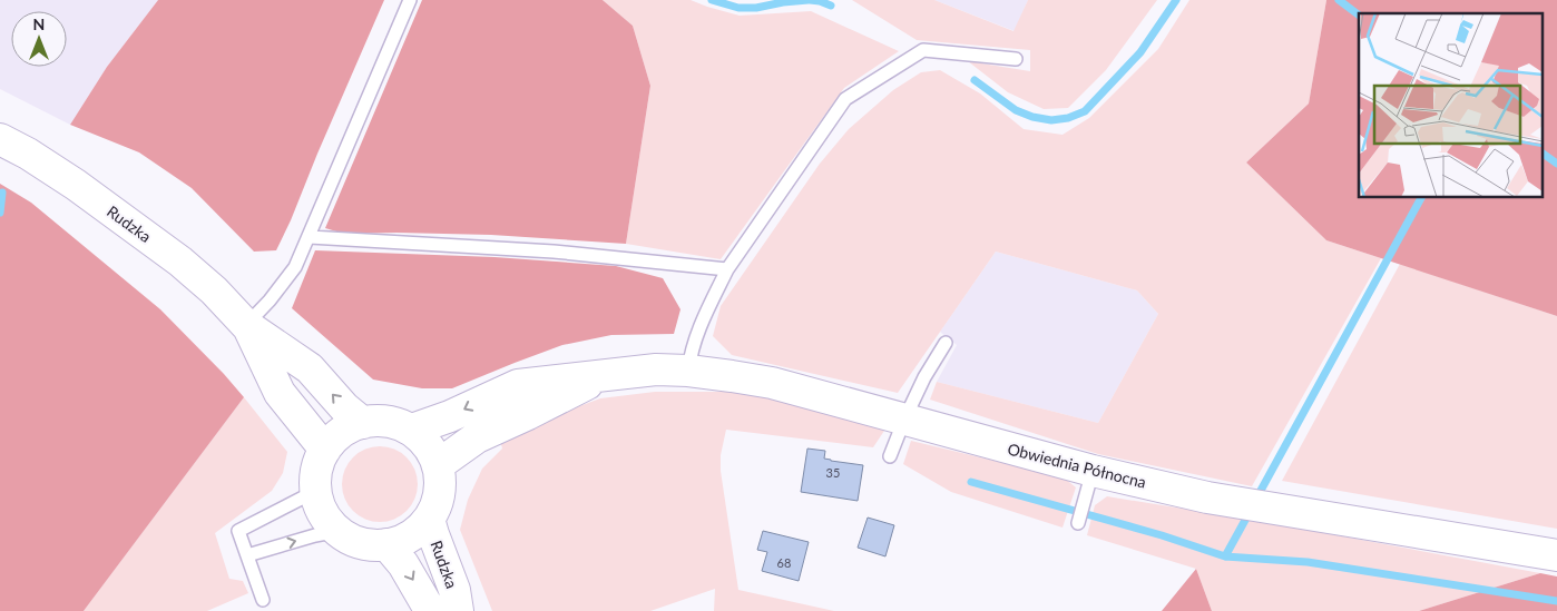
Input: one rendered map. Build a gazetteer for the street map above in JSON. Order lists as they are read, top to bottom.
{
  "streets": {
    "main road": ["Rudzka", "Obwiednia Północna"]
  },
  "crossings": [
    ["Rudzka", "Obwiednia Północna"]
  ],
  "house_numbers": ["35", "68"],
  "north": "top"
}
